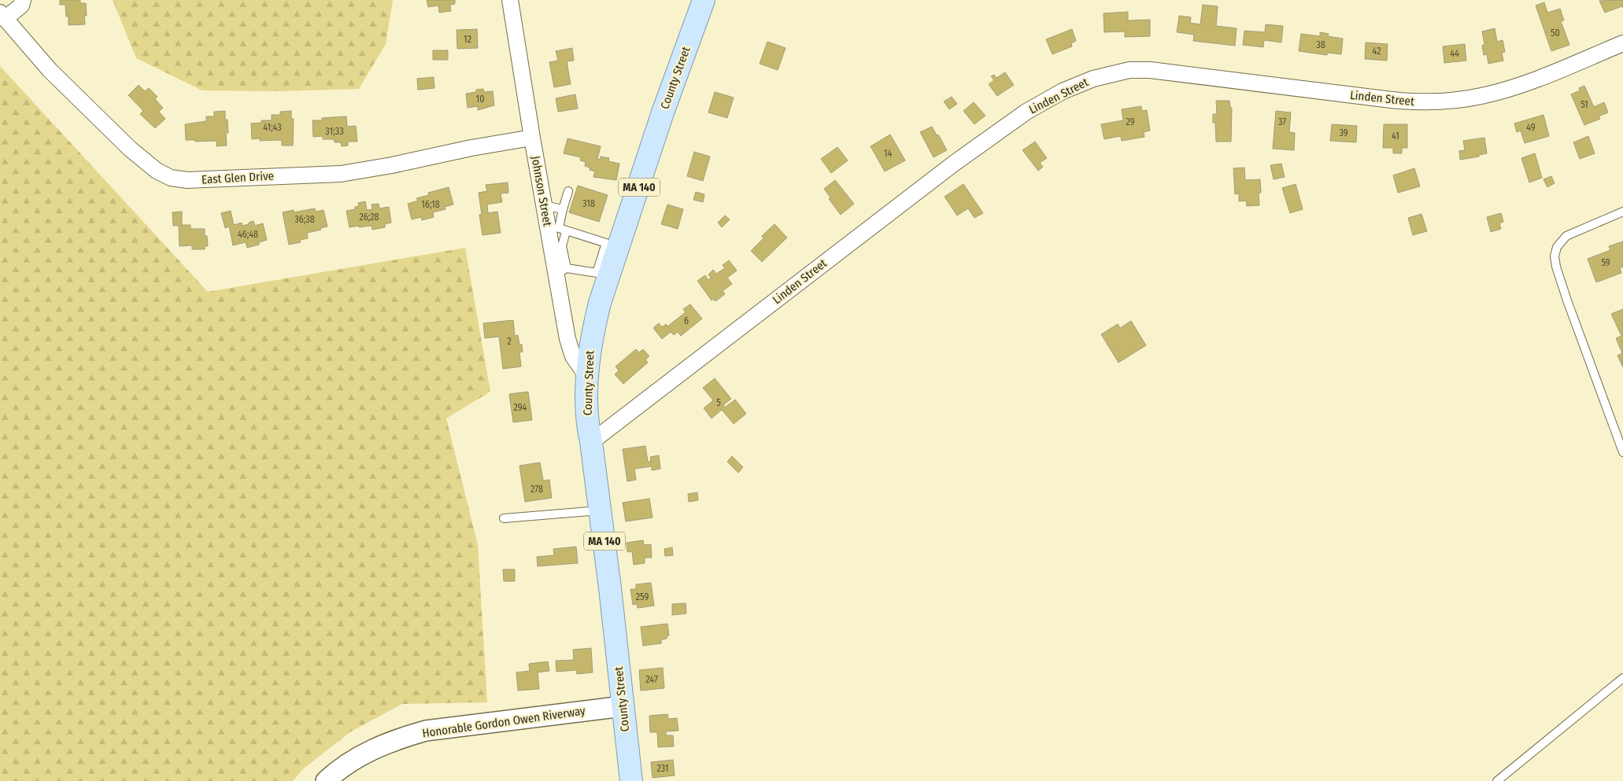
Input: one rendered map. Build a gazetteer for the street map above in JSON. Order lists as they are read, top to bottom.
{
  "streets": {
    "main road": ["County Street", "MA 140"],
    "street": [
      "Linden Street",
      "East Glen Drive",
      "Johnson Street",
      "Honorable Gordon Owen Riverway"
    ]
  },
  "crossings": [
    ["County Street", "Linden Street"],
    ["County Street", "Johnson Street"],
    ["County Street", "Honorable Gordon Owen Riverway"],
    ["East Glen Drive", "Johnson Street"]
  ],
  "house_numbers": [
    "50",
    "12",
    "38",
    "42",
    "44",
    "10",
    "51",
    "29",
    "37",
    "41;43",
    "49",
    "31;33",
    "39",
    "41",
    "14",
    "318",
    "16;18",
    "26;28",
    "36;38",
    "46;48",
    "59",
    "6",
    "2",
    "5",
    "294",
    "278",
    "259",
    "247",
    "231"
  ]
}
